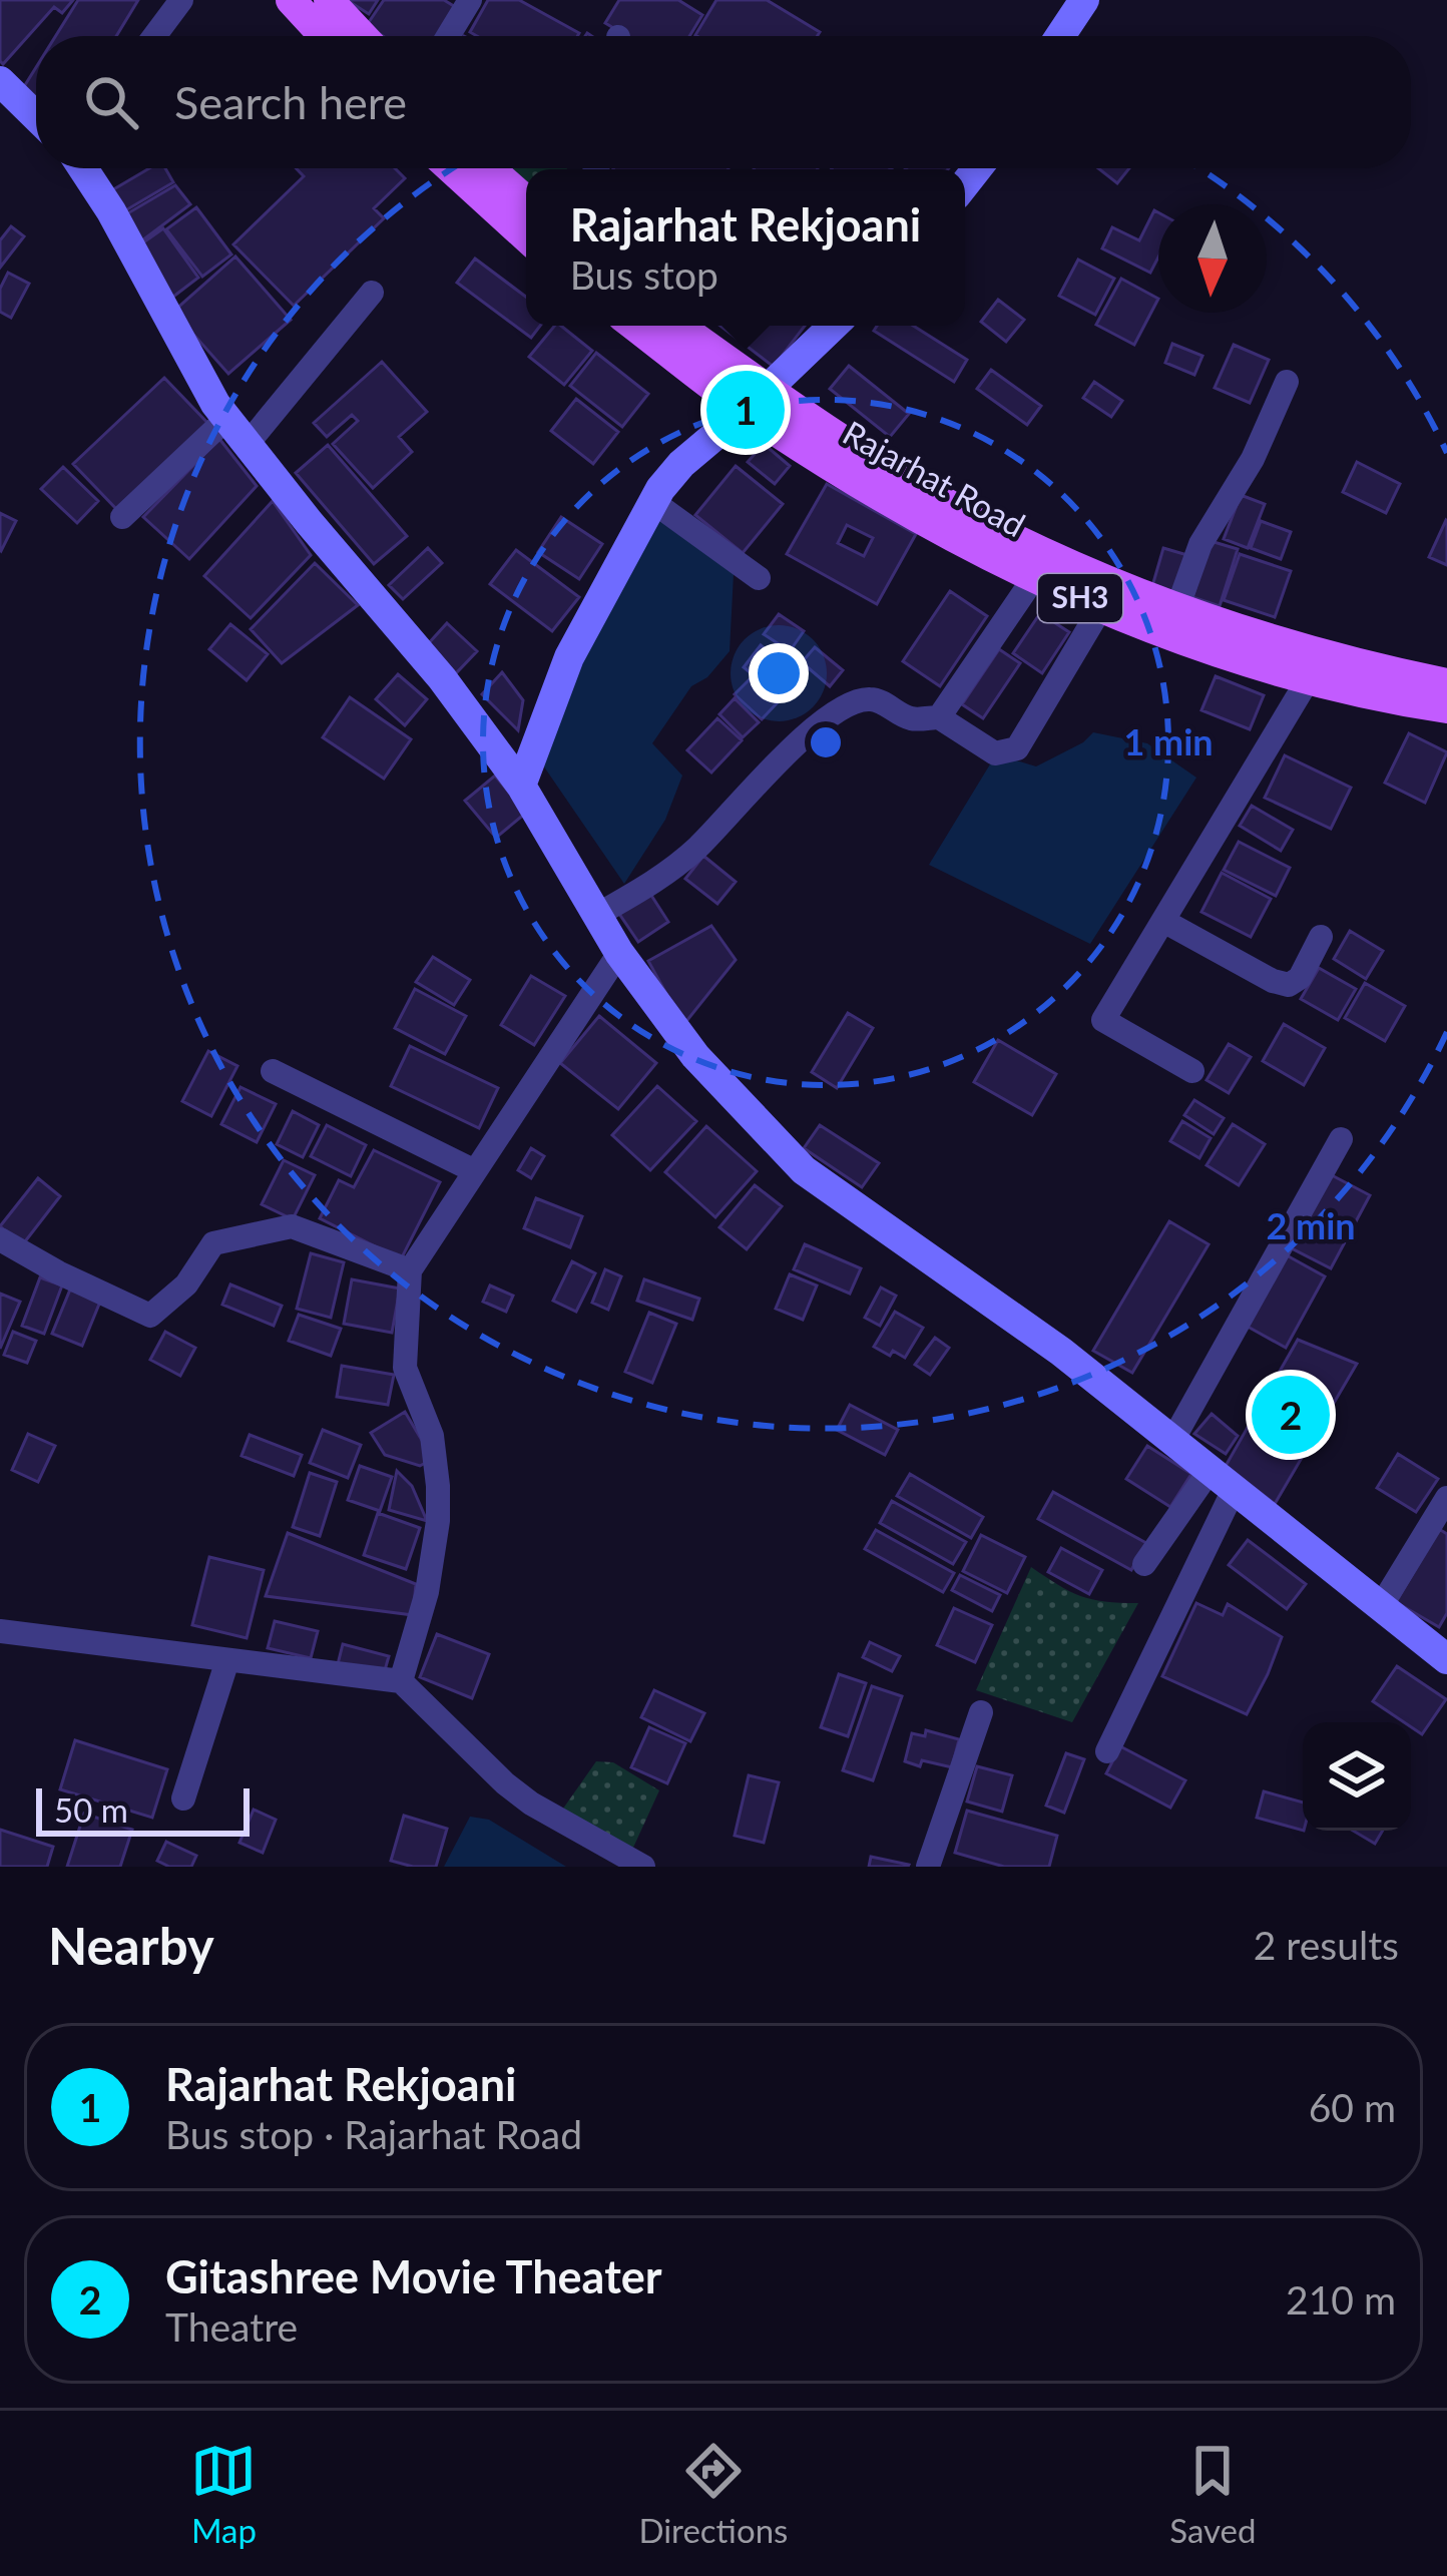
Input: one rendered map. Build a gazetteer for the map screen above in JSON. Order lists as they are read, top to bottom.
{
  "streets": {
    "main road": ["Rajarhat Road", "SH3"]
  },
  "scale_bar": "50 m",
  "north": "bottom",
  "page": {
    "search": "Search here",
    "popup": ["Rajarhat Rekjoani", "Bus stop"],
    "pins": ["1", "2"],
    "scale": "50 m",
    "heading": ["Nearby", "2 results"],
    "list": [
      {
        "mark": "1",
        "name": "Rajarhat Rekjoani",
        "note": "Bus stop · Rajarhat Road",
        "value": "60 m"
      },
      {
        "mark": "2",
        "name": "Gitashree Movie Theater",
        "note": "Theatre",
        "value": "210 m"
      }
    ],
    "nav": ["Map", "Directions", "Saved"]
  },
  "rings": ["1 min", "2 min"]
}
